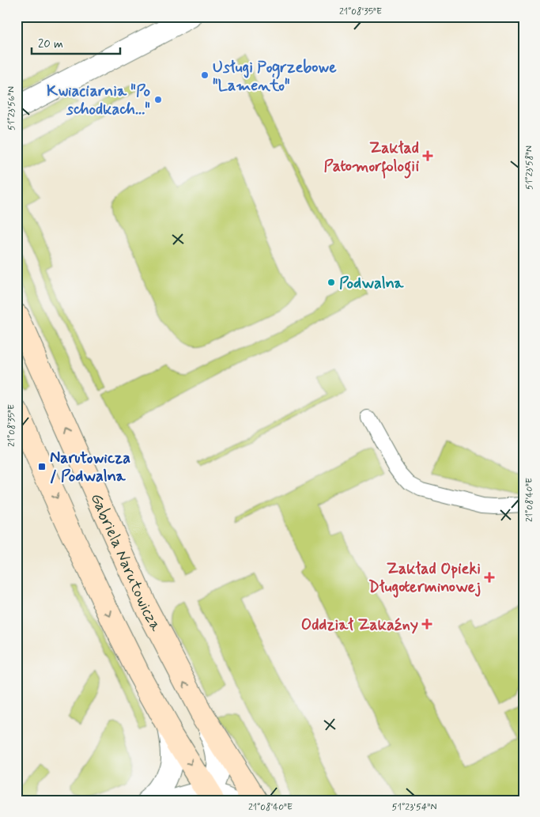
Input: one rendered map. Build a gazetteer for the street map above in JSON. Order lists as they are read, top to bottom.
{
  "streets": {
    "street": ["Gabriela Narutowicza"]
  },
  "places": {
    "other": ["Usługi Pogrzebowe \"Lamento\"", "Kwiaciarnia \"Po schodkach...\"", "Podwalna"],
    "health": ["Zakład Patomorfologii", "Zakład Opieki Długoterminowej", "Oddział Zakaźny"],
    "transit": ["Narutowicza / Podwalna"]
  },
  "scale_bar": "20 m",
  "coordinates": [
    "21°08'35\"E",
    "51°23'56\"N",
    "51°23'58\"N",
    "21°08'40\"E",
    "51°23'54\"N"
  ]
}
